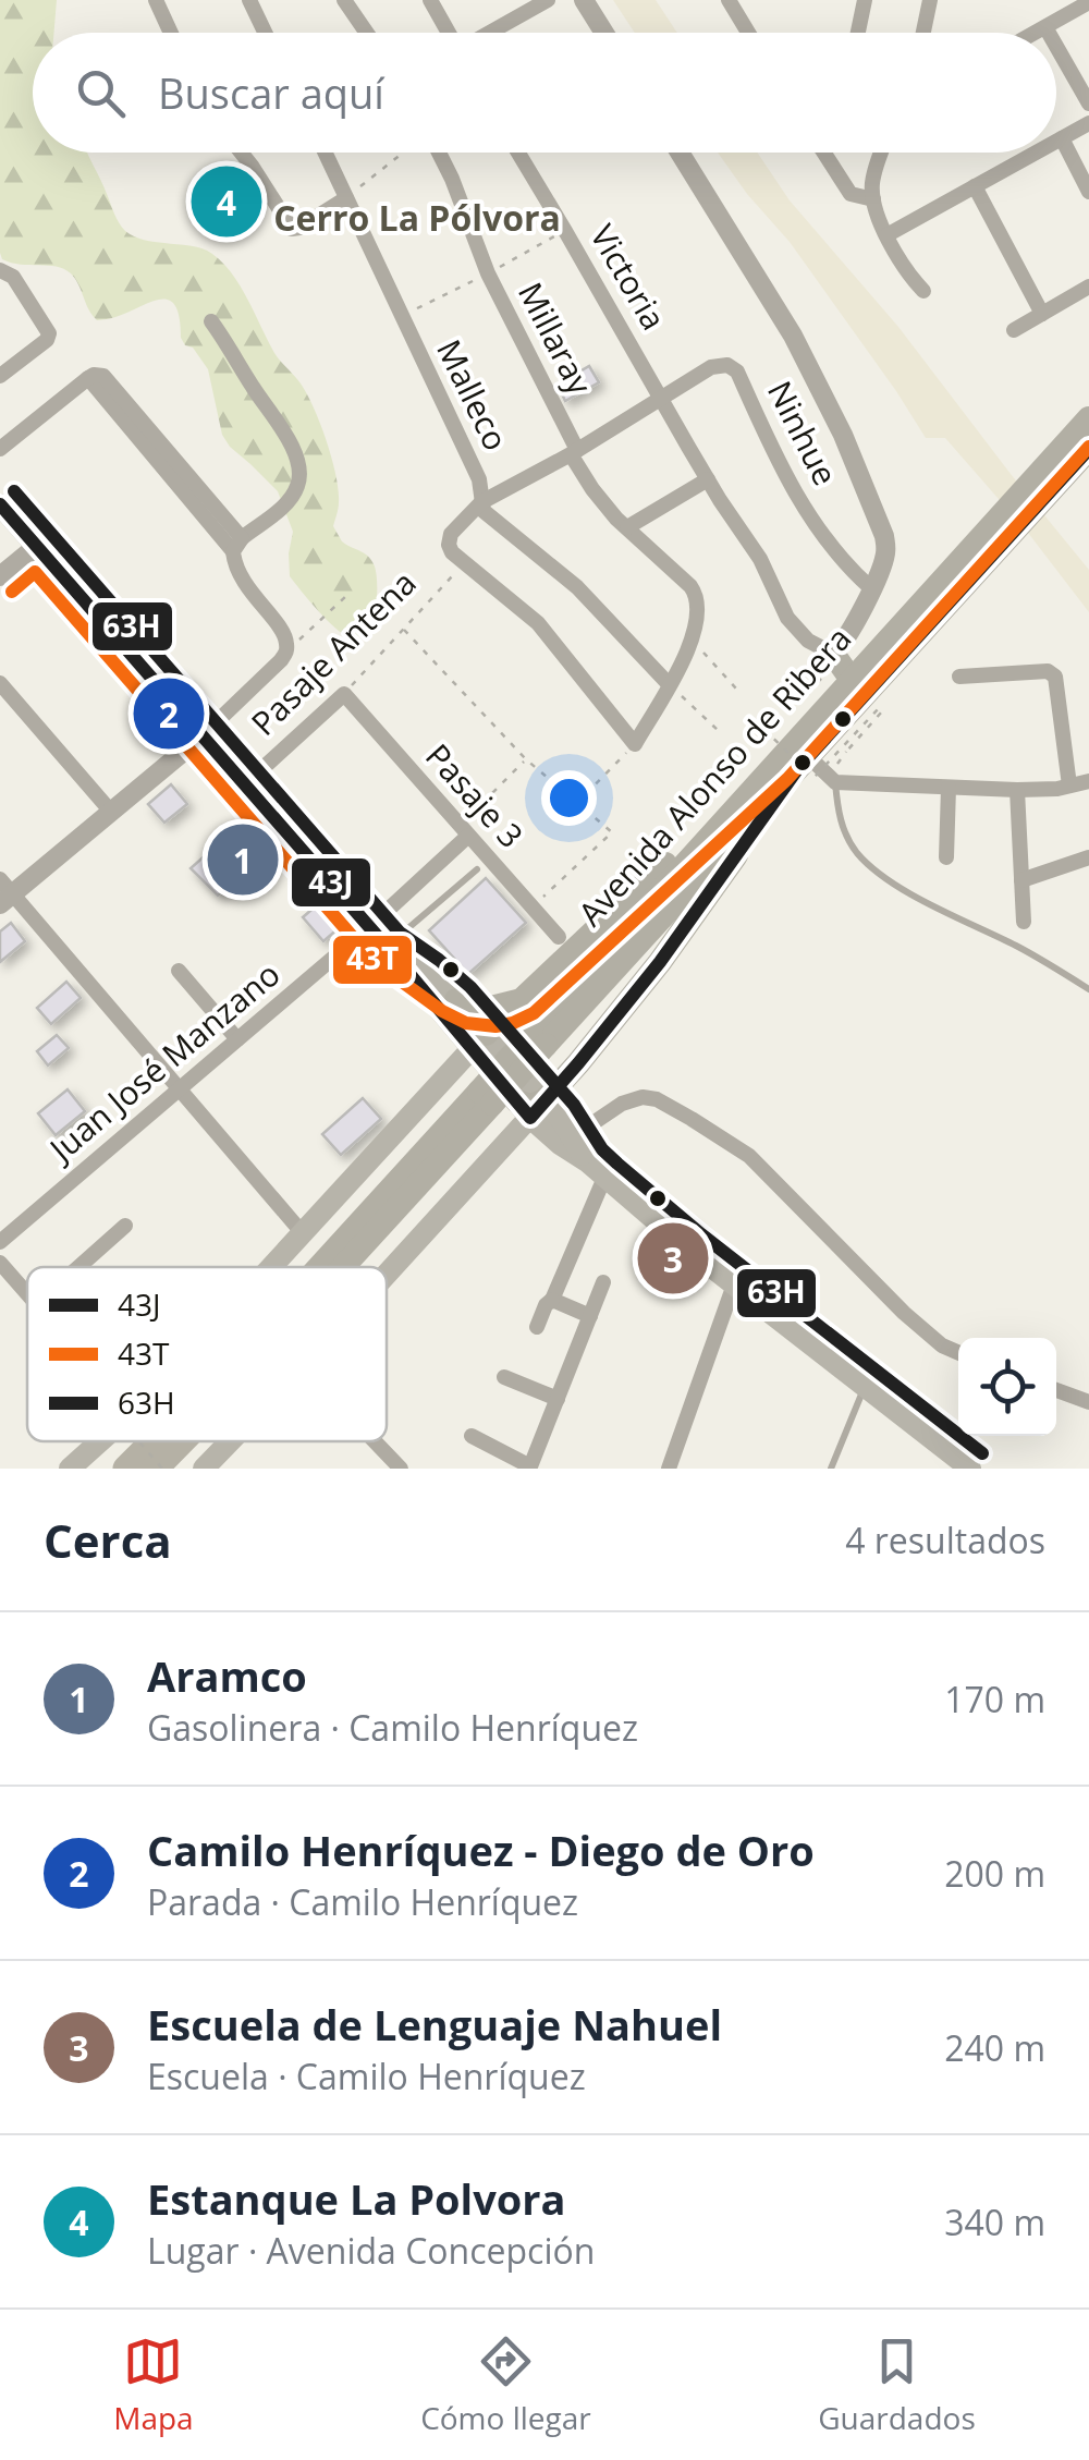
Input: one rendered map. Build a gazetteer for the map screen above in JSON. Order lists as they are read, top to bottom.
{
  "streets": {
    "highway": ["Avenida Alonso de Ribera"],
    "street": [
      "Victoria",
      "Millaray",
      "Malleco",
      "Ninhue",
      "Pasaje Antena",
      "Pasaje 3",
      "Juan José Manzano"
    ]
  },
  "crossings": [
    ["Victoria", "Ninhue"],
    ["Pasaje Antena", "Pasaje 3"],
    ["Pasaje 3", "Juan José Manzano"]
  ],
  "districts": ["Cerro La Pólvora"],
  "lines": ["transit line 43T", "transit line 43J", "transit line 63H"],
  "legend": ["43J", "43T", "63H"],
  "page": {
    "search": "Buscar aquí",
    "pins": [
      "4",
      "2",
      "1",
      "3"
    ],
    "heading": ["Cerca", "4 resultados"],
    "list": [
      {
        "mark": "1",
        "name": "Aramco",
        "note": "Gasolinera · Camilo Henríquez",
        "value": "170 m"
      },
      {
        "mark": "2",
        "name": "Camilo Henríquez - Diego de Oro",
        "note": "Parada · Camilo Henríquez",
        "value": "200 m"
      },
      {
        "mark": "3",
        "name": "Escuela de Lenguaje Nahuel",
        "note": "Escuela · Camilo Henríquez",
        "value": "240 m"
      },
      {
        "mark": "4",
        "name": "Estanque La Polvora",
        "note": "Lugar · Avenida Concepción",
        "value": "340 m"
      }
    ],
    "nav": ["Mapa", "Cómo llegar", "Guardados"]
  }
}
